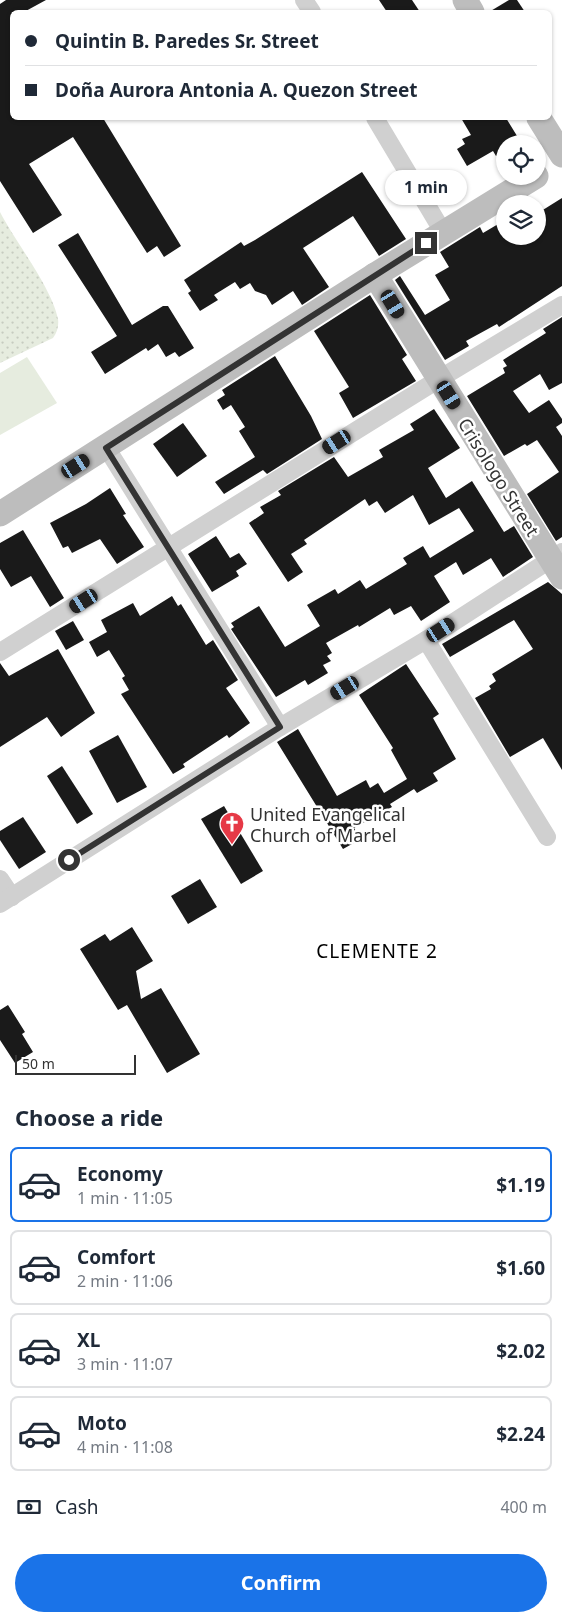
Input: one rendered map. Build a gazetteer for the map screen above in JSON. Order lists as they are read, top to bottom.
{
  "streets": {
    "street": ["Crisologo Street"]
  },
  "districts": ["CLEMENTE 2"],
  "places": {
    "church": ["United Evangelical Church of Marbel"]
  },
  "scale_bar": "50 m",
  "page": {
    "banner": ["Quintin B. Paredes Sr. Street", "Doña Aurora Antonia A. Quezon Street"],
    "bubble": "1 min",
    "scale": "50 m",
    "heading": "Choose a ride",
    "list": [
      {
        "name": "Economy",
        "note": "1 min · 11:05",
        "value": "$1.19"
      },
      {
        "name": "Comfort",
        "note": "2 min · 11:06",
        "value": "$1.60"
      },
      {
        "name": "XL",
        "note": "3 min · 11:07",
        "value": "$2.02"
      },
      {
        "name": "Moto",
        "note": "4 min · 11:08",
        "value": "$2.24"
      }
    ],
    "pay": ["Cash", "400 m"],
    "buttons": "Confirm"
  }
}
